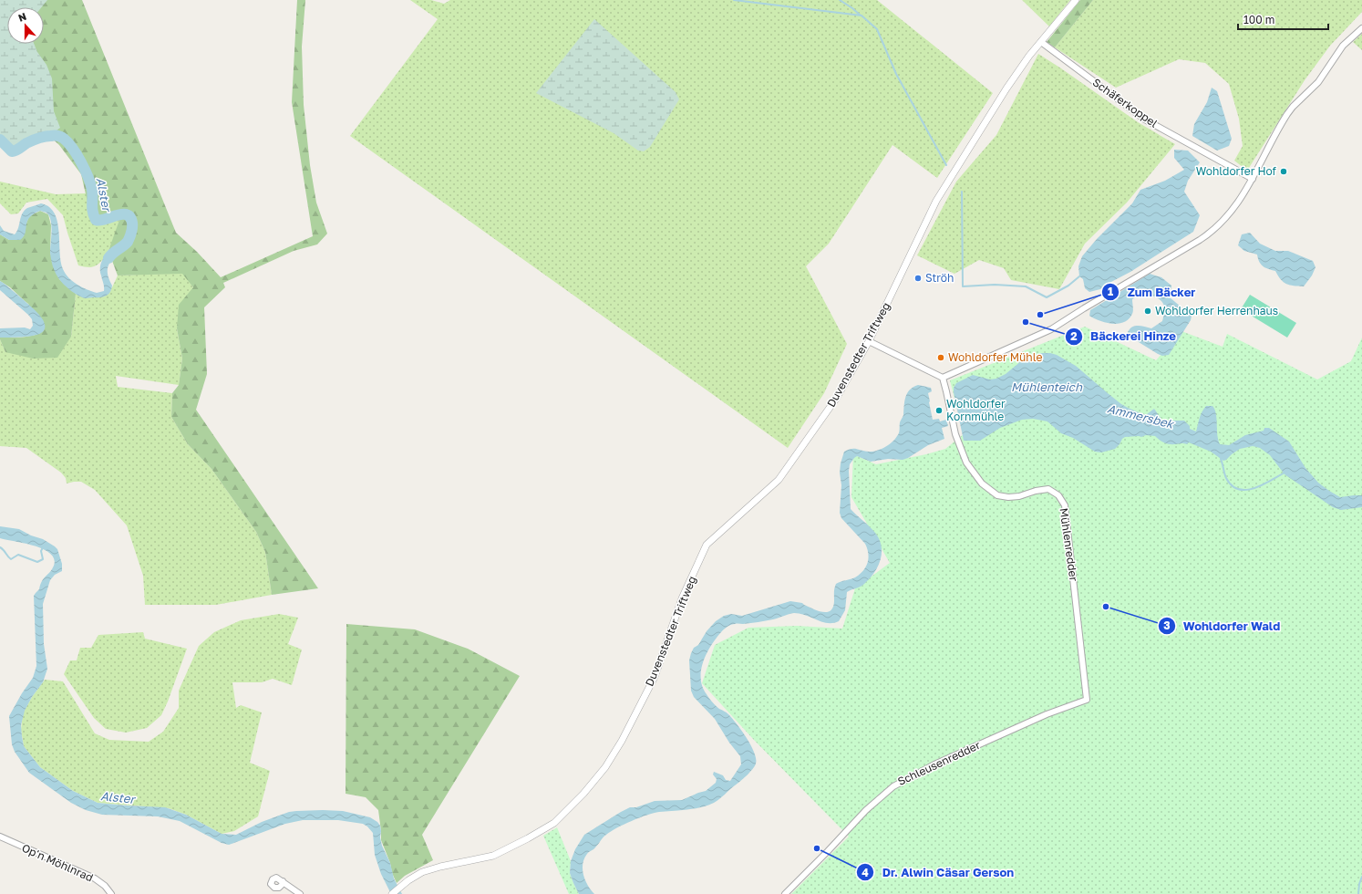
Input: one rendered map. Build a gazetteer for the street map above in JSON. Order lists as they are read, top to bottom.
{
  "streets": {
    "street": [
      "Schäferkoppel",
      "Duvenstedter Triftweg",
      "Mühlenredder",
      "Schleusenredder",
      "Op'n Möhlnrad"
    ]
  },
  "crossings": [
    ["Schäferkoppel", "Duvenstedter Triftweg"],
    ["Mühlenredder", "Schleusenredder"]
  ],
  "water": ["Alster", "Mühlenteich", "Ammersbek"],
  "places": [
    "Wohldorfer Hof",
    "Ströh",
    "Wohldorfer Herrenhaus",
    "Zum Bäcker",
    "Bäckerei Hinze",
    "Wohldorfer Mühle",
    "Wohldorfer Kornmühle",
    "Wohldorfer Wald",
    "Dr. Alwin Cäsar Gerson"
  ],
  "scale_bar": "100 m",
  "north": "top"
}
